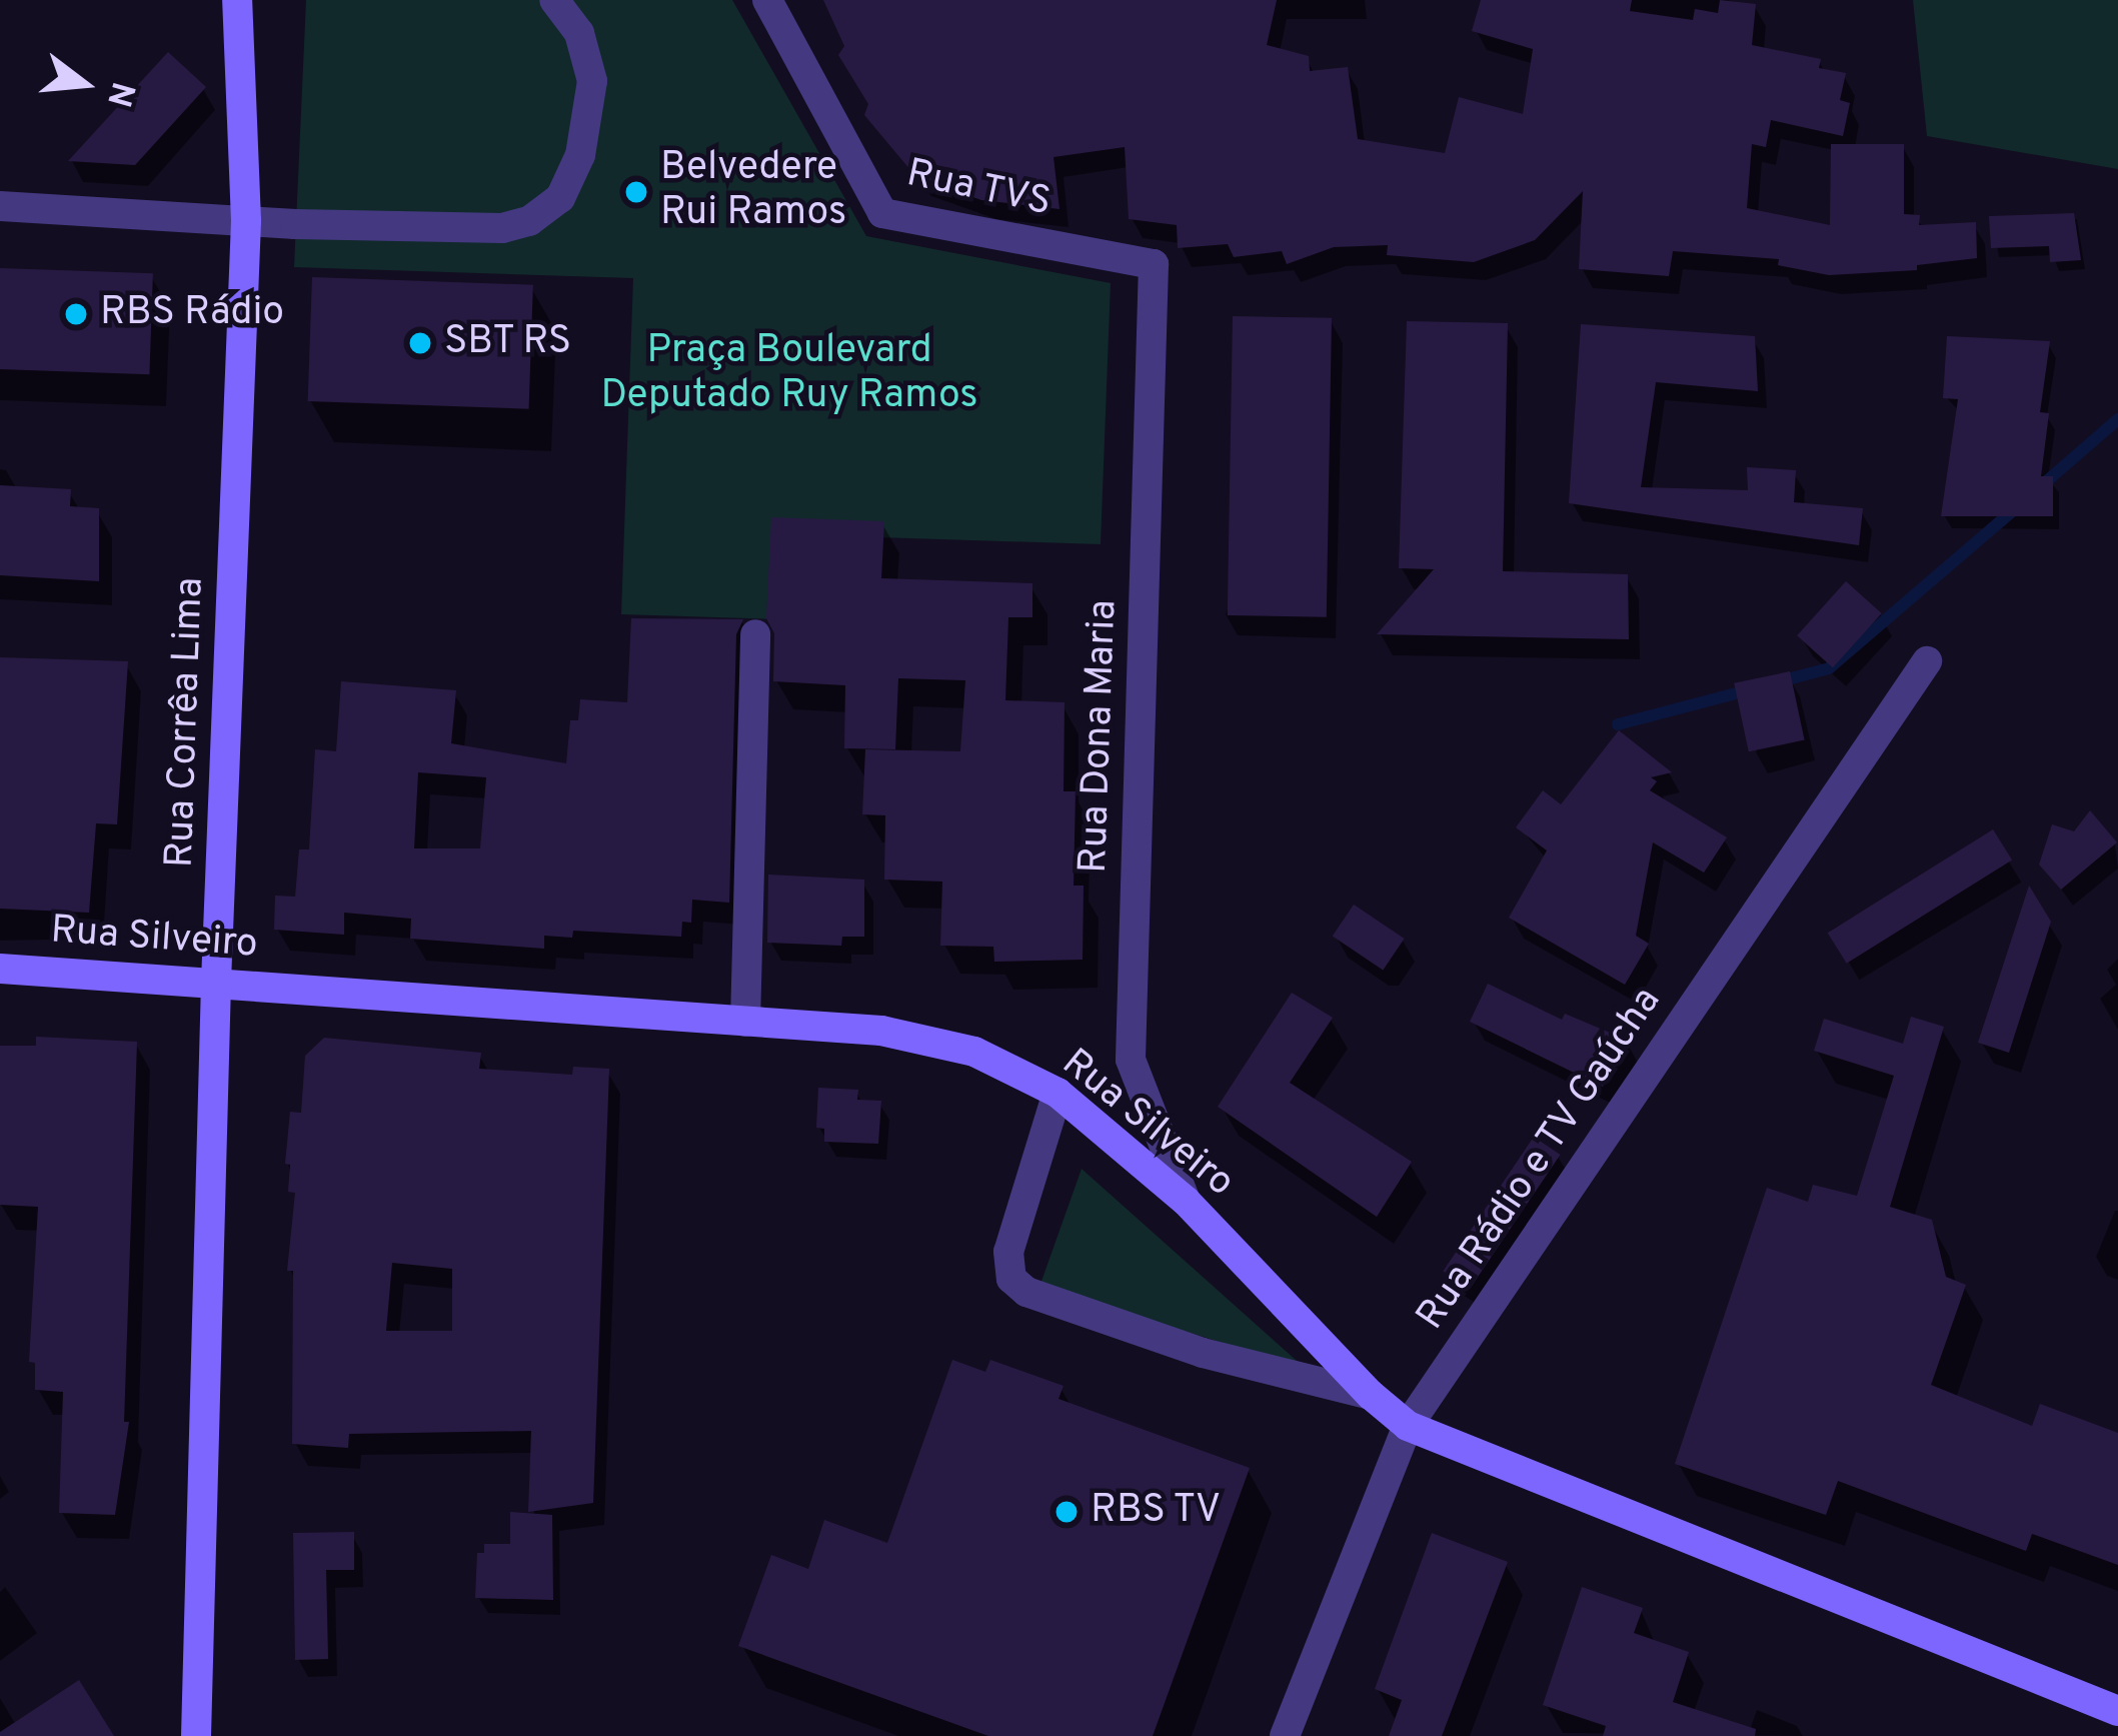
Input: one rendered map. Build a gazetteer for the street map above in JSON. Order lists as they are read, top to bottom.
{
  "streets": {
    "street": [
      "Rua TVS",
      "Rua Corrêa Lima",
      "Rua Dona Maria",
      "Rua Silveiro",
      "Rua Rádio e TV Gaúcha"
    ]
  },
  "crossings": [
    ["Rua TVS", "Rua Dona Maria"],
    ["Rua Corrêa Lima", "Rua Silveiro"],
    ["Rua Dona Maria", "Rua Silveiro"],
    ["Rua Silveiro", "Rua Rádio e TV Gaúcha"]
  ],
  "parks": ["Praça Boulevard Deputado Ruy Ramos"],
  "places": [
    "Belvedere Rui Ramos",
    "RBS Rádio",
    "SBT RS",
    "RBS TV"
  ],
  "north": "right"
}
